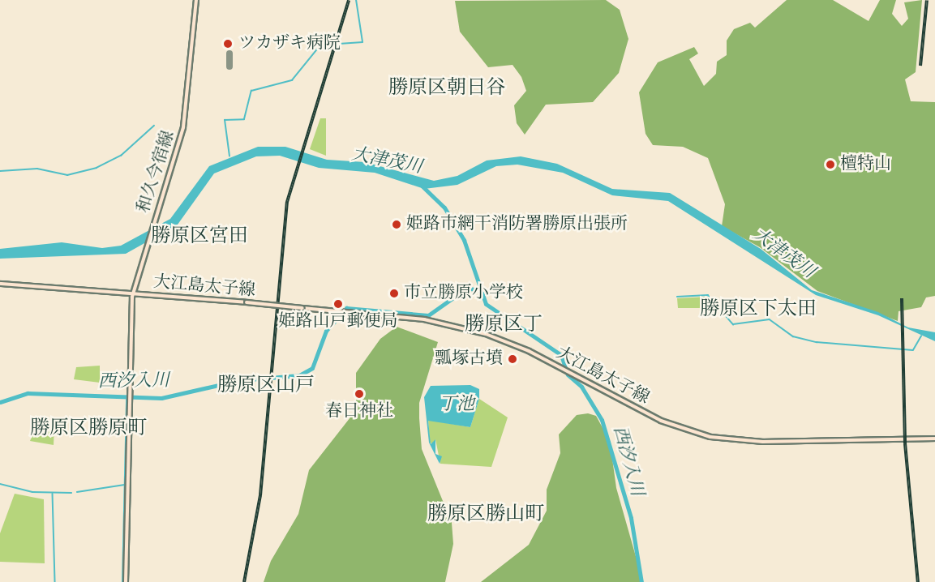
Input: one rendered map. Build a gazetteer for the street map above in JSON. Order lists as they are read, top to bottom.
{
  "streets": {
    "main road": ["和久今宿線", "大江島太子線"]
  },
  "crossings": [
    ["和久今宿線", "大江島太子線"]
  ],
  "districts": [
    "勝原区朝日谷",
    "勝原区宮田",
    "勝原区下太田",
    "勝原区丁",
    "勝原区山戸",
    "勝原区勝原町",
    "勝原区勝山町"
  ],
  "water": ["大津茂川", "西汐入川", "丁池"],
  "places": [
    "ツカザキ病院",
    "檀特山",
    "姫路市網干消防署勝原出張所",
    "市立勝原小学校",
    "姫路山戸郵便局",
    "瓢塚古墳",
    "春日神社"
  ]
}
